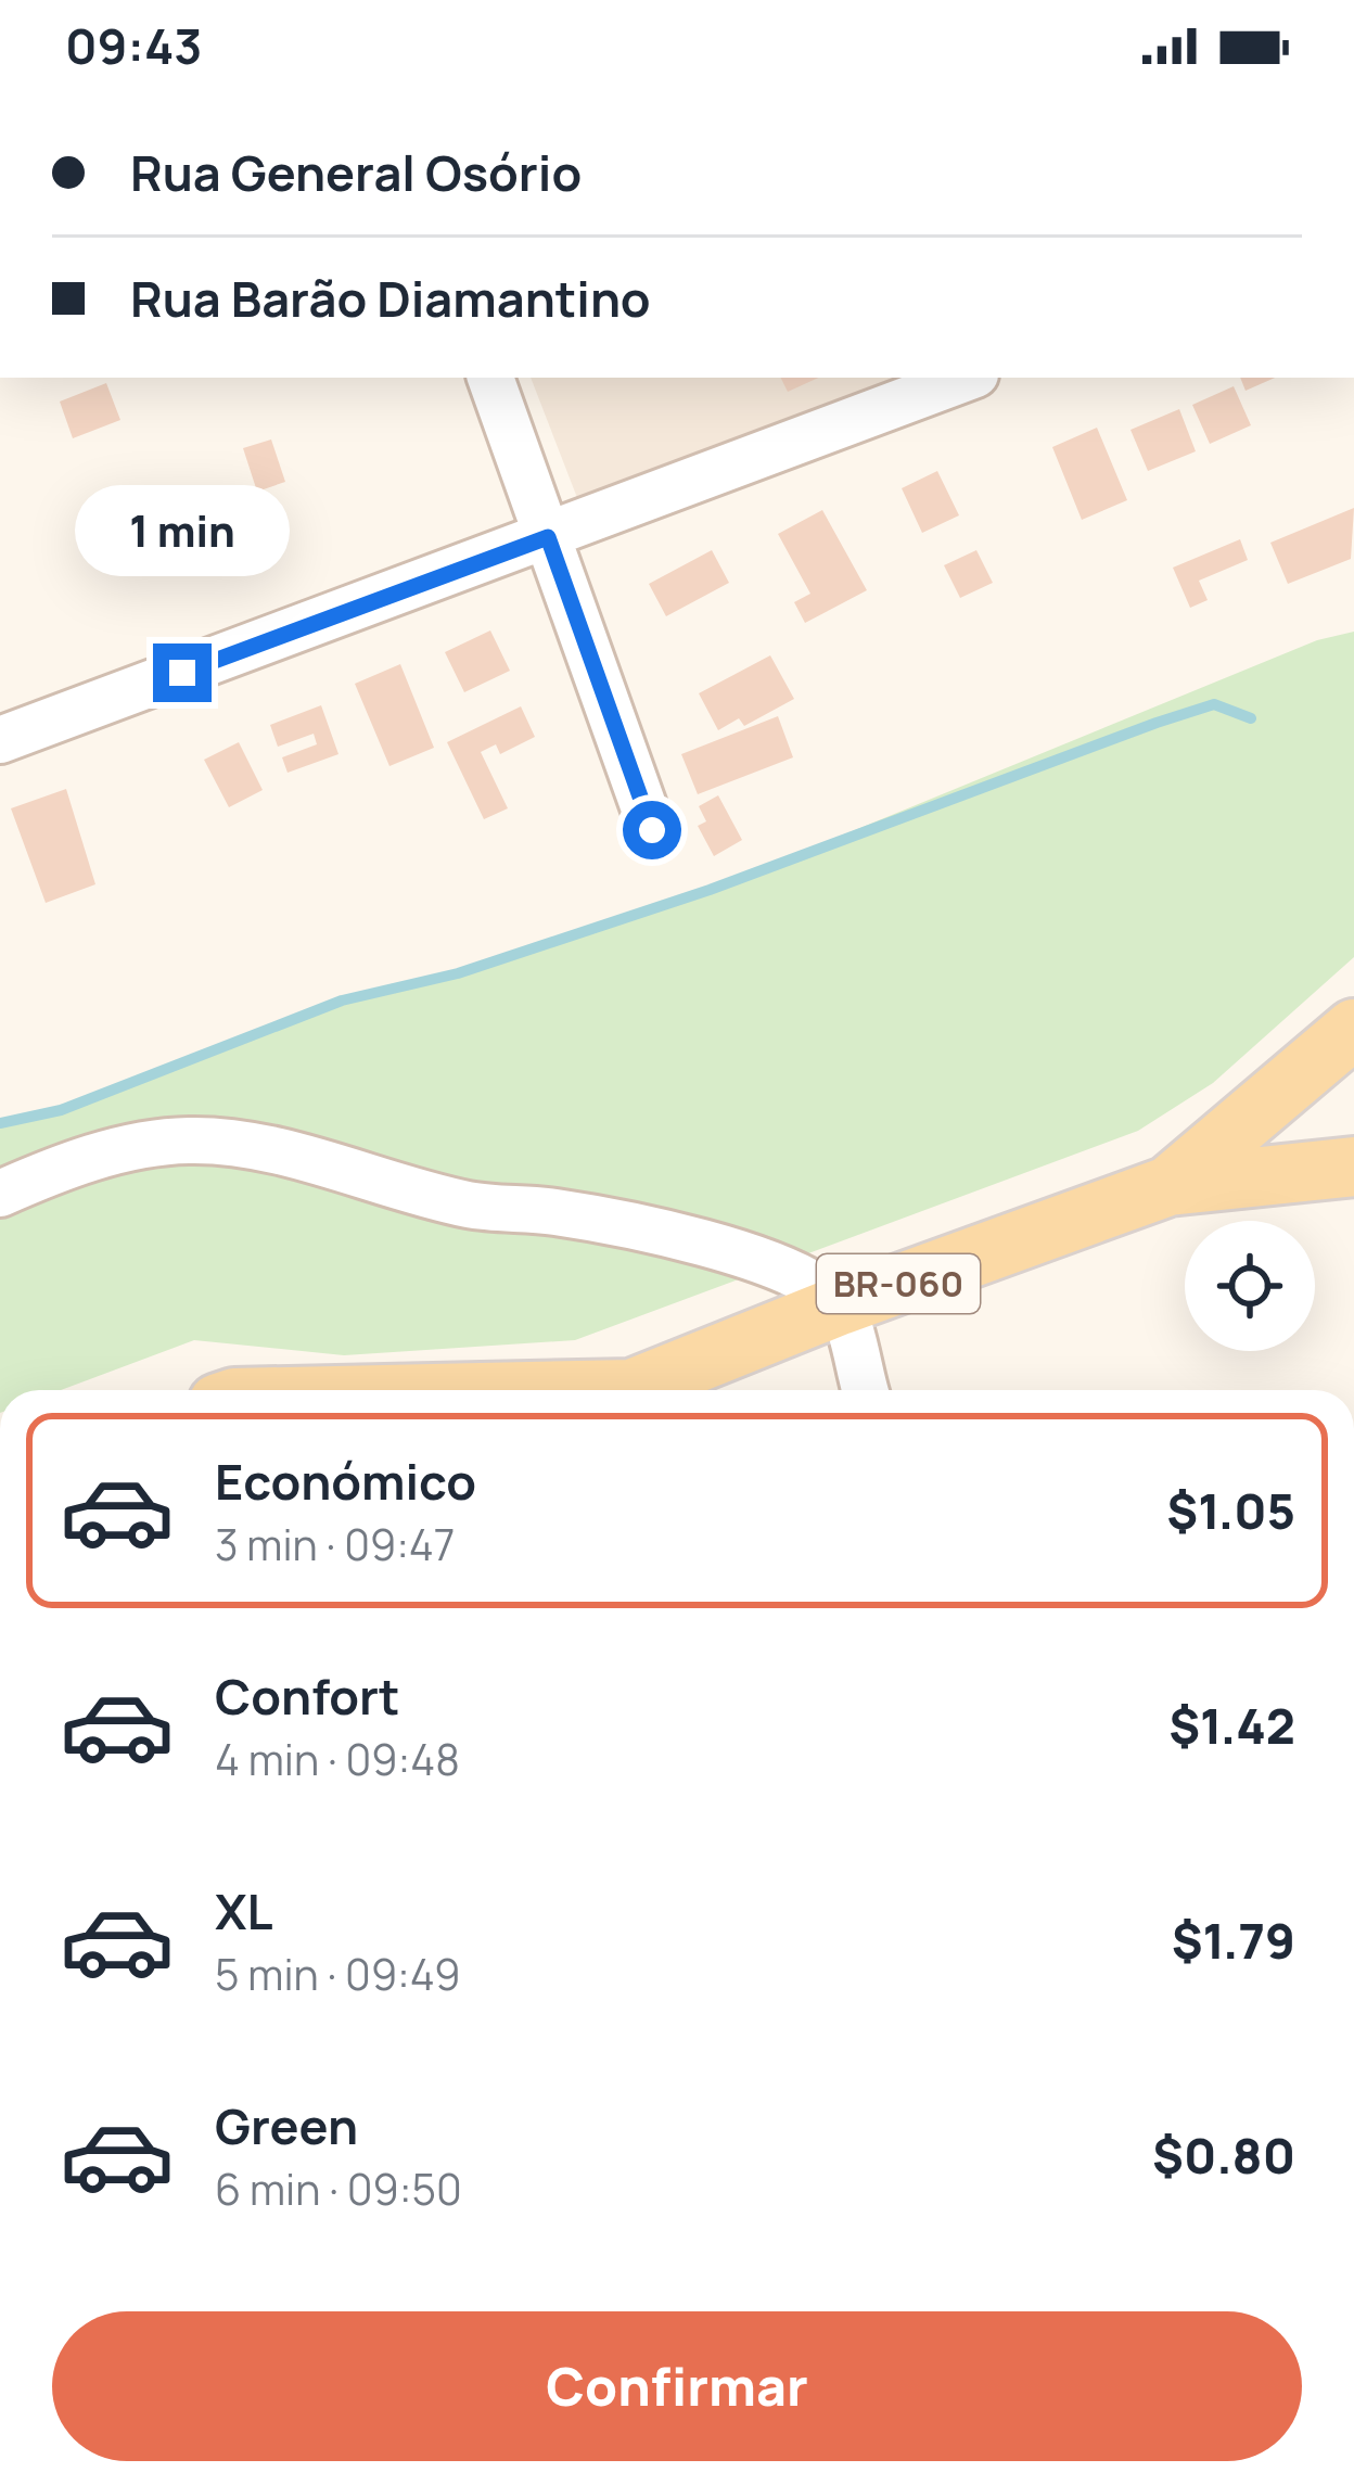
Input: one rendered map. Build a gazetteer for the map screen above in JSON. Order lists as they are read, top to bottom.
{
  "streets": {
    "main road": ["BR-060"]
  },
  "page": {
    "status": "09:43",
    "banner": ["Rua General Osório", "Rua Barão Diamantino"],
    "bubble": "1 min",
    "list": [
      {
        "name": "Económico",
        "note": "3 min · 09:47",
        "value": "$1.05"
      },
      {
        "name": "Confort",
        "note": "4 min · 09:48",
        "value": "$1.42"
      },
      {
        "name": "XL",
        "note": "5 min · 09:49",
        "value": "$1.79"
      },
      {
        "name": "Green",
        "note": "6 min · 09:50",
        "value": "$0.80"
      }
    ],
    "buttons": "Confirmar"
  }
}
